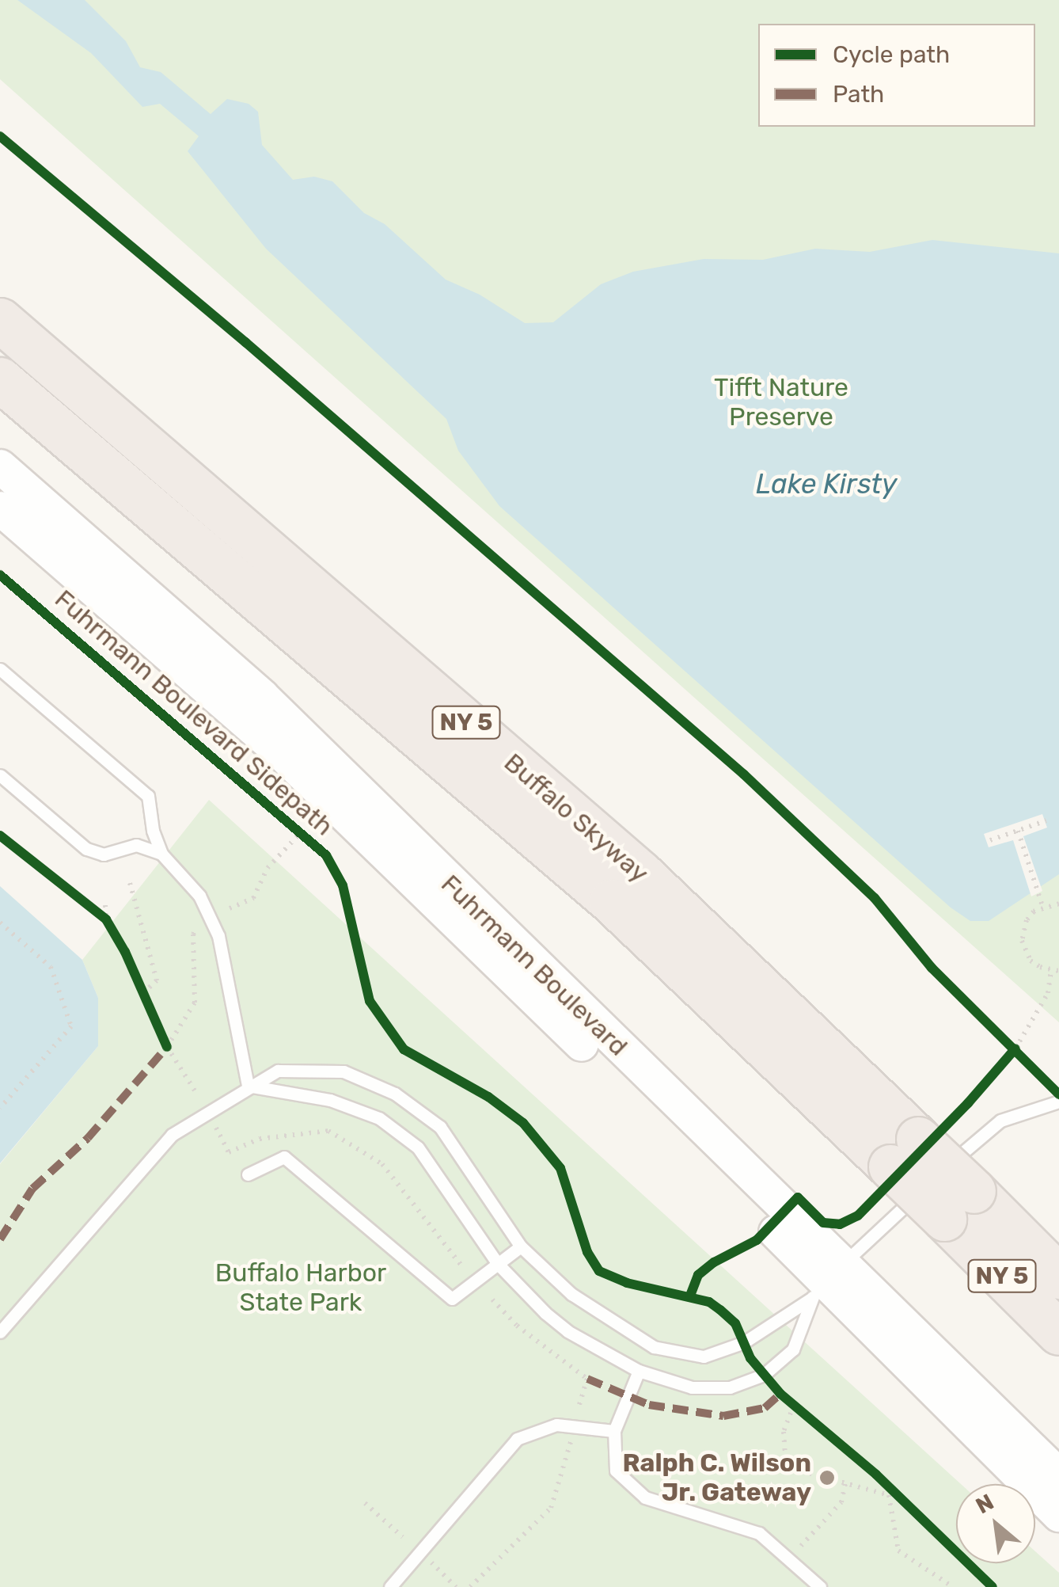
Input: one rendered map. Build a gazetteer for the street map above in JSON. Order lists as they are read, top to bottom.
{
  "streets": {
    "highway": ["NY 5", "Buffalo Skyway"],
    "street": ["Fuhrmann Boulevard"],
    "cycle path": ["Fuhrmann Boulevard Sidepath"]
  },
  "water": ["Lake Kirsty"],
  "parks": ["Tifft Nature Preserve", "Buffalo Harbor State Park"],
  "places": ["Ralph C. Wilson Jr. Gateway"],
  "legend": ["Cycle path", "Path"],
  "north": "top left"
}
